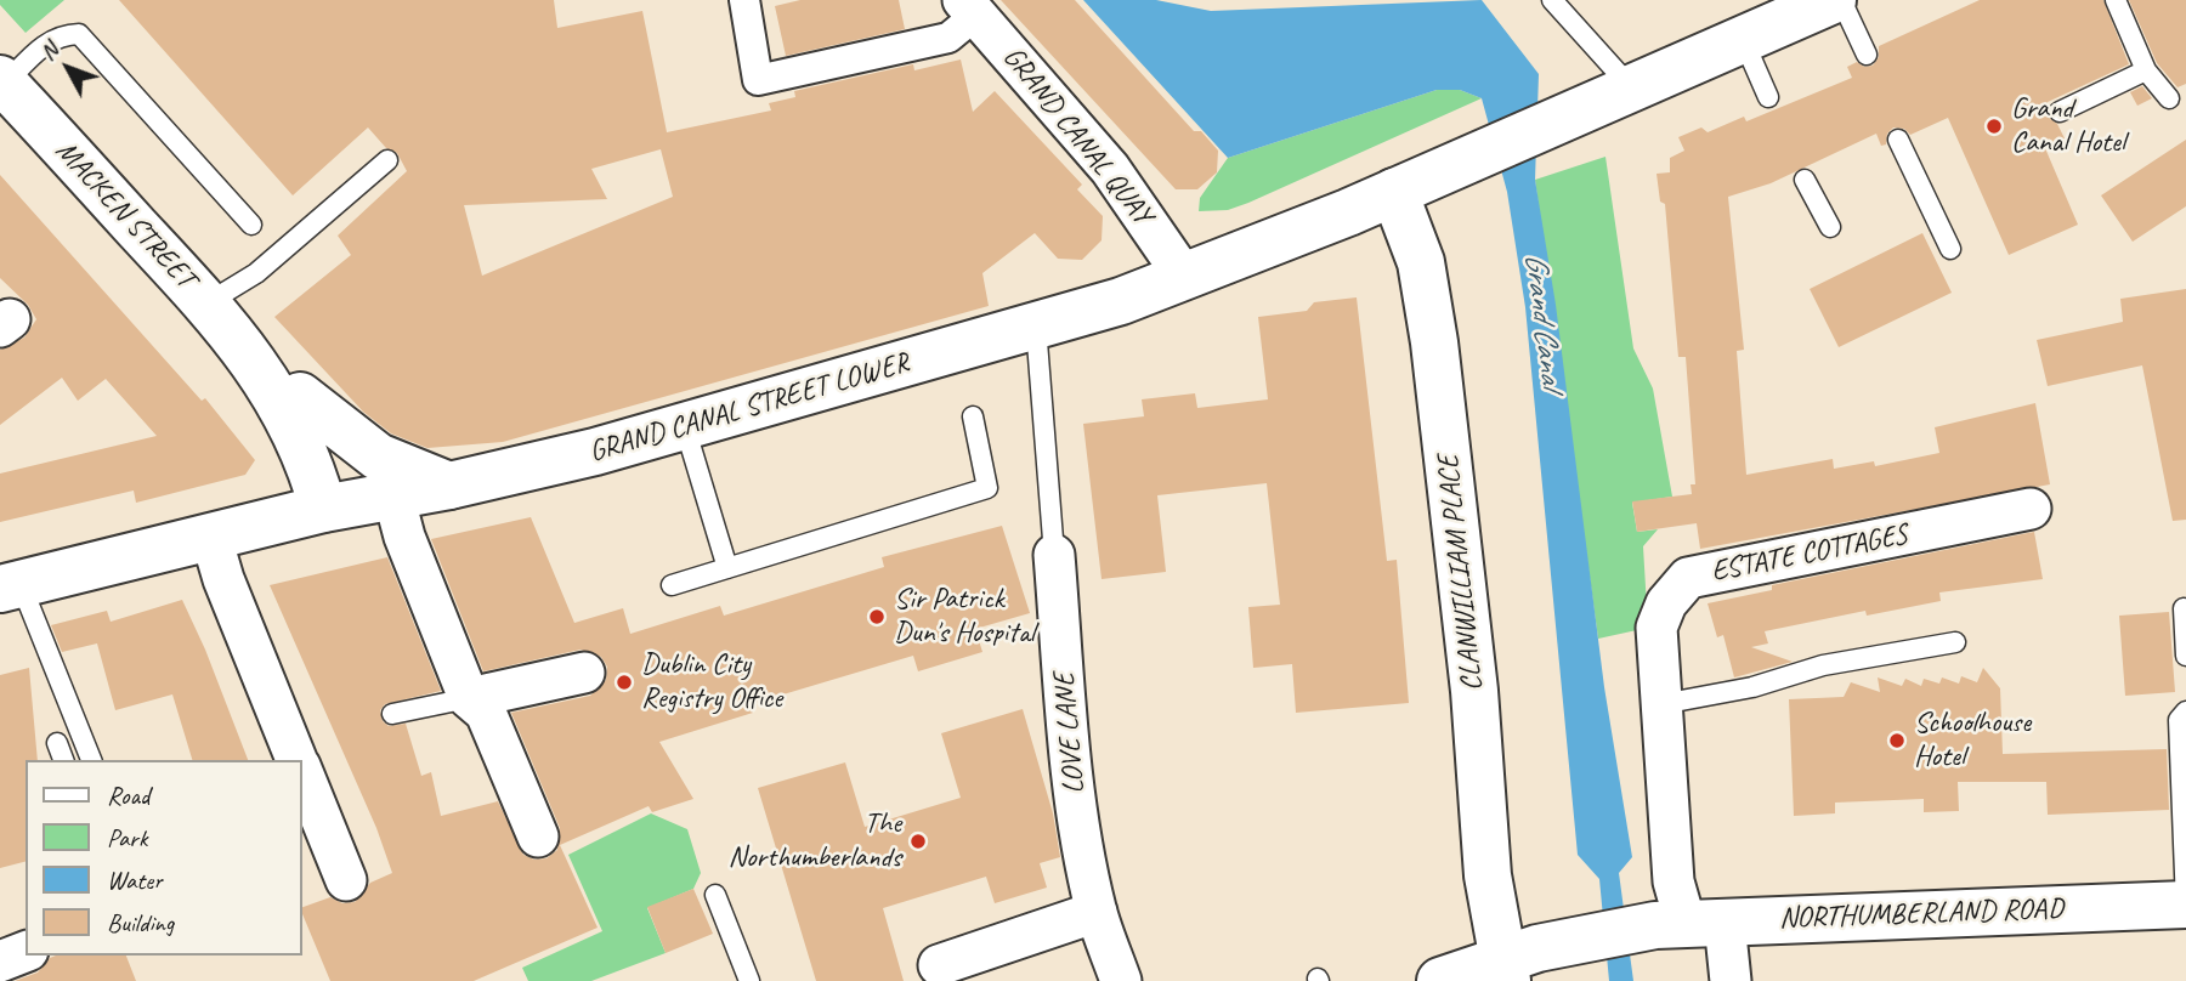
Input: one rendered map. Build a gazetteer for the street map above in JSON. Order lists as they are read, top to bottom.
{
  "streets": {
    "main road": [
      "MACKEN STREET",
      "GRAND CANAL STREET LOWER",
      "CLANWILLIAM PLACE",
      "NORTHUMBERLAND ROAD"
    ],
    "street": ["GRAND CANAL QUAY", "ESTATE COTTAGES", "LOVE LANE"]
  },
  "crossings": [
    ["GRAND CANAL QUAY", "GRAND CANAL STREET LOWER"],
    ["MACKEN STREET", "GRAND CANAL STREET LOWER"],
    ["GRAND CANAL STREET LOWER", "CLANWILLIAM PLACE"],
    ["ESTATE COTTAGES", "NORTHUMBERLAND ROAD"],
    ["CLANWILLIAM PLACE", "NORTHUMBERLAND ROAD"]
  ],
  "water": ["Grand Canal"],
  "places": [
    "Grand Canal Hotel",
    "Sir Patrick Dun's Hospital",
    "Dublin City Registry Office",
    "Schoolhouse Hotel",
    "The Northumberlands"
  ],
  "legend": [
    "Road",
    "Park",
    "Water",
    "Building"
  ],
  "north": "top left"
}
